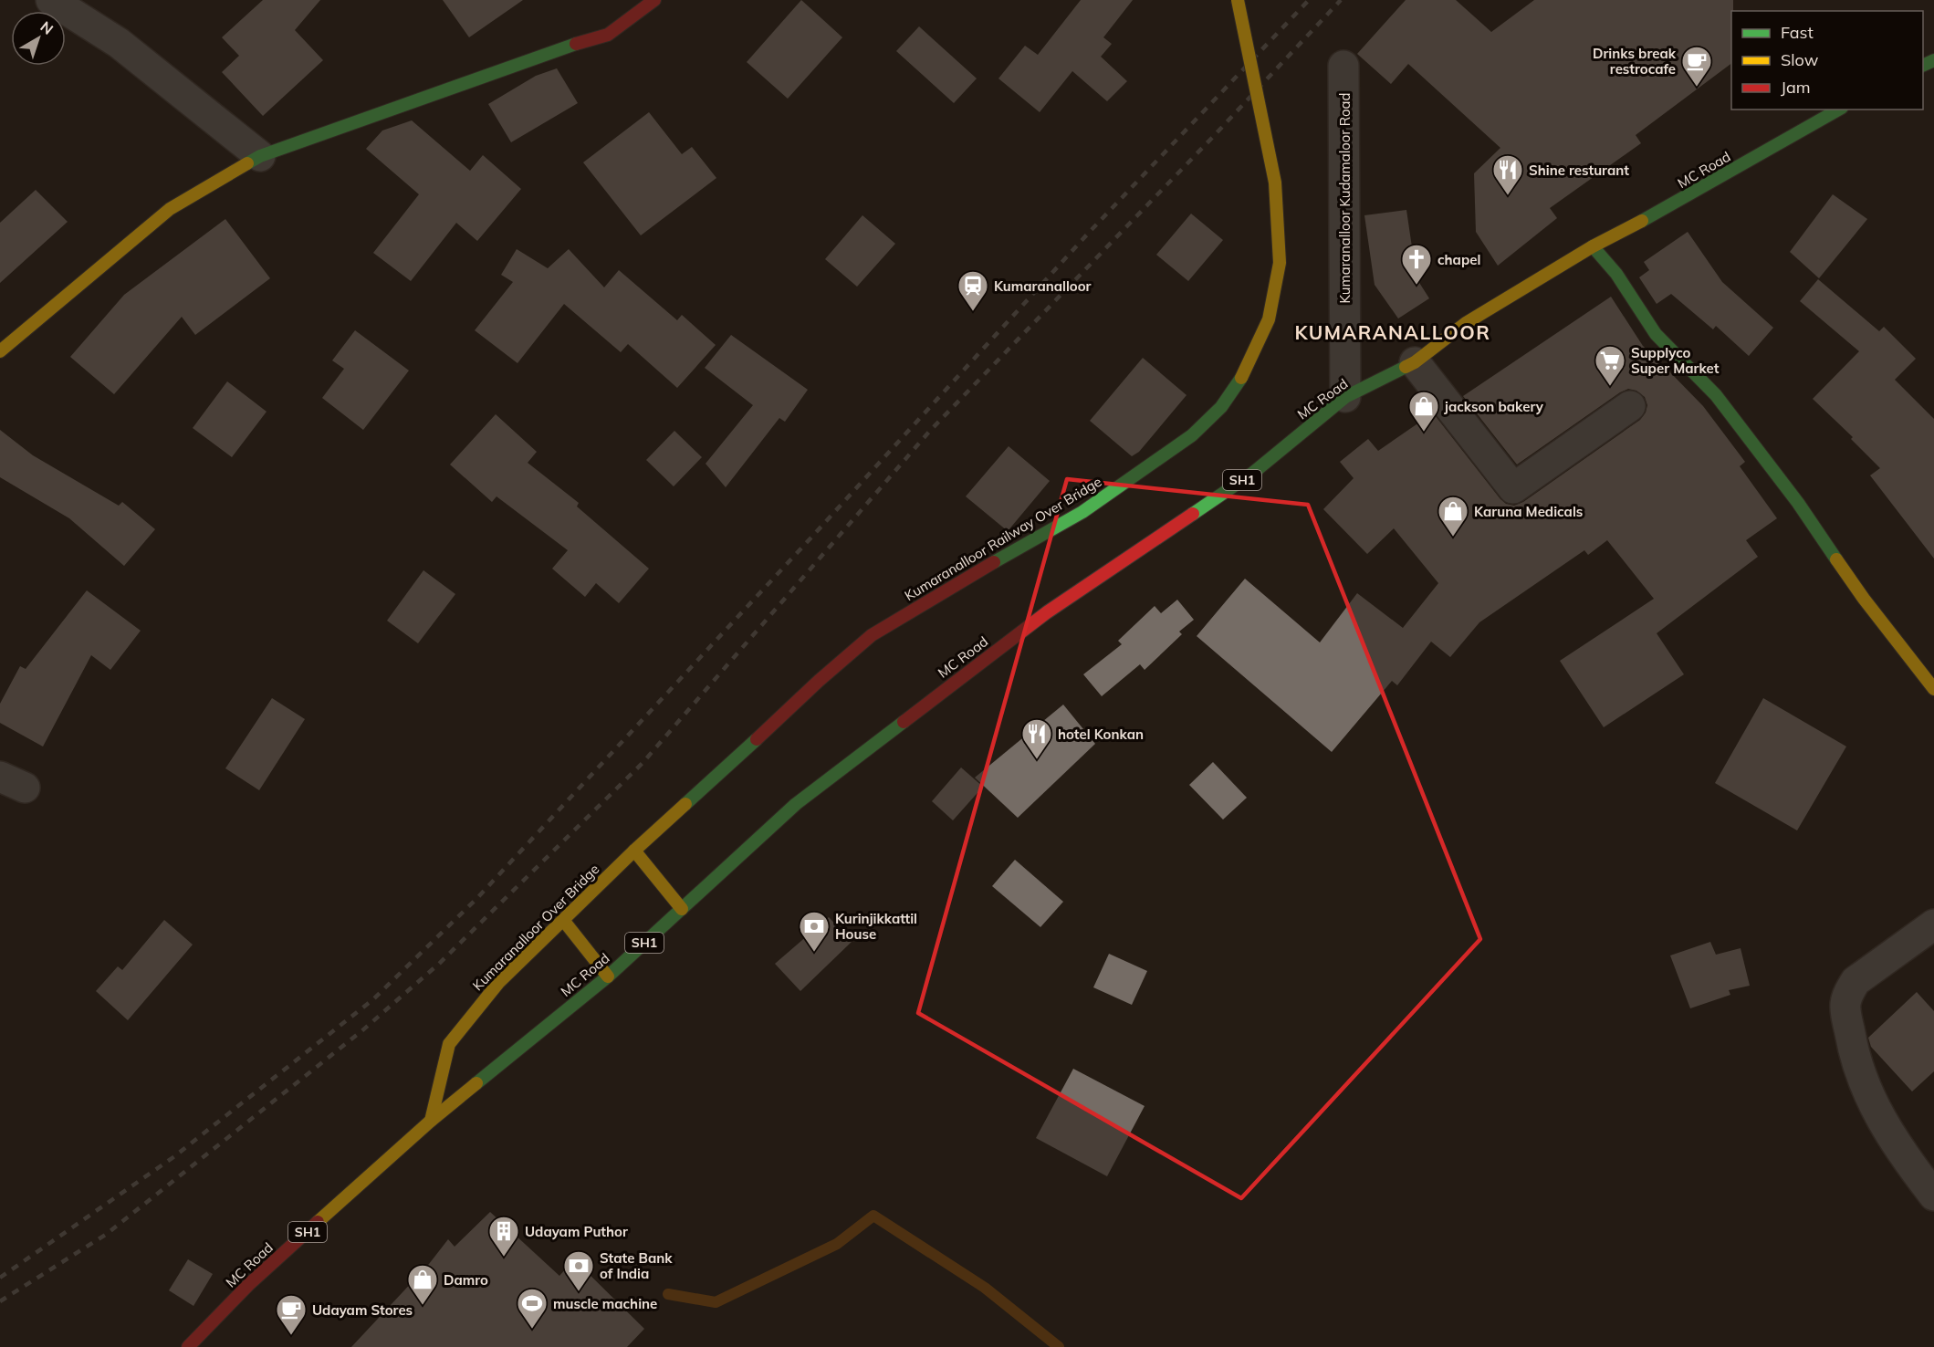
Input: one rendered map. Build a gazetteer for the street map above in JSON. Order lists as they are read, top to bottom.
{
  "streets": {
    "main road": [
      "MC Road",
      "SH1",
      "Kumaranalloor Railway Over Bridge",
      "Kumaranalloor Over Bridge"
    ],
    "street": ["Kumaranalloor Kudamaloor Road"]
  },
  "crossings": [
    ["MC Road", "Kumaranalloor Kudamaloor Road"],
    ["MC Road", "Kumaranalloor Over Bridge"],
    ["Kumaranalloor Railway Over Bridge", "Kumaranalloor Over Bridge"]
  ],
  "districts": ["KUMARANALLOOR"],
  "places": {
    "cafe": ["Drinks break restrocafe", "Udayam Stores"],
    "restaurant": ["Shine resturant", "hotel Konkan"],
    "church": ["chapel"],
    "station": ["Kumaranalloor"],
    "supermarket": ["Supplyco Super Market"],
    "shop": ["jackson bakery", "Karuna Medicals", "Damro"],
    "bank": ["Kurinjikkattil House", "State Bank of India"],
    "building": ["Udayam Puthor"],
    "sports": ["muscle machine"]
  },
  "legend": ["Fast", "Slow", "Jam"],
  "north": "top right"
}
